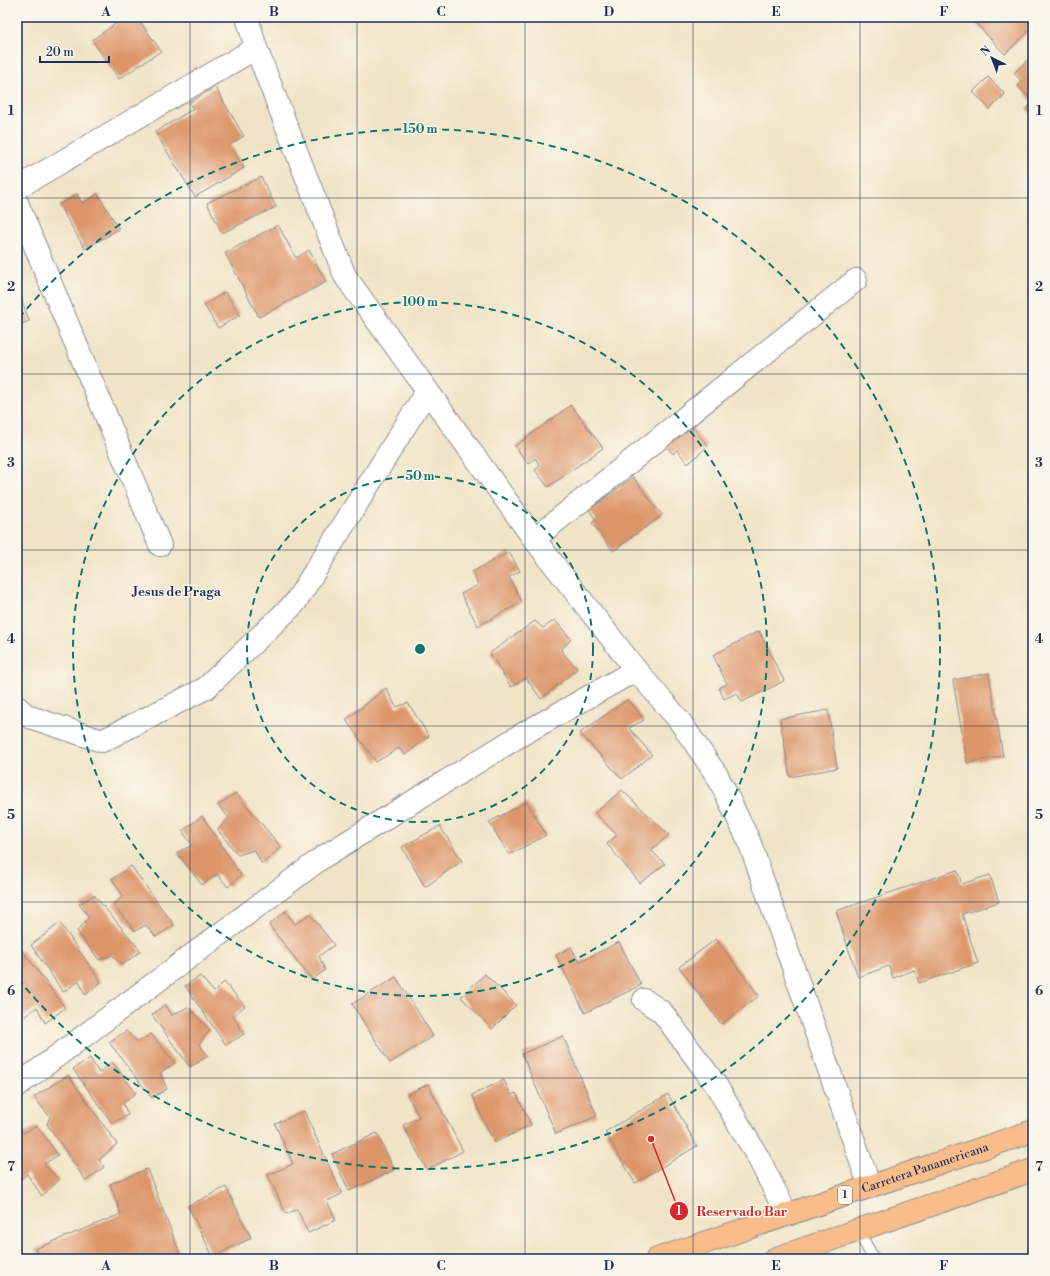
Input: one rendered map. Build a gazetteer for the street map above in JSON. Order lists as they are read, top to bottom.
{
  "streets": {
    "highway": ["Carretera Panamericana", "1"]
  },
  "districts": ["Jesus de Praga"],
  "places": ["Reservado Bar"],
  "scale_bar": "20 m",
  "north": "top left",
  "grid": {
    "columns": [
      "A",
      "B",
      "C",
      "D",
      "E",
      "F"
    ],
    "rows": [
      "1",
      "2",
      "3",
      "4",
      "5",
      "6",
      "7"
    ]
  },
  "rings": ["150 m", "100 m", "50 m"]
}
